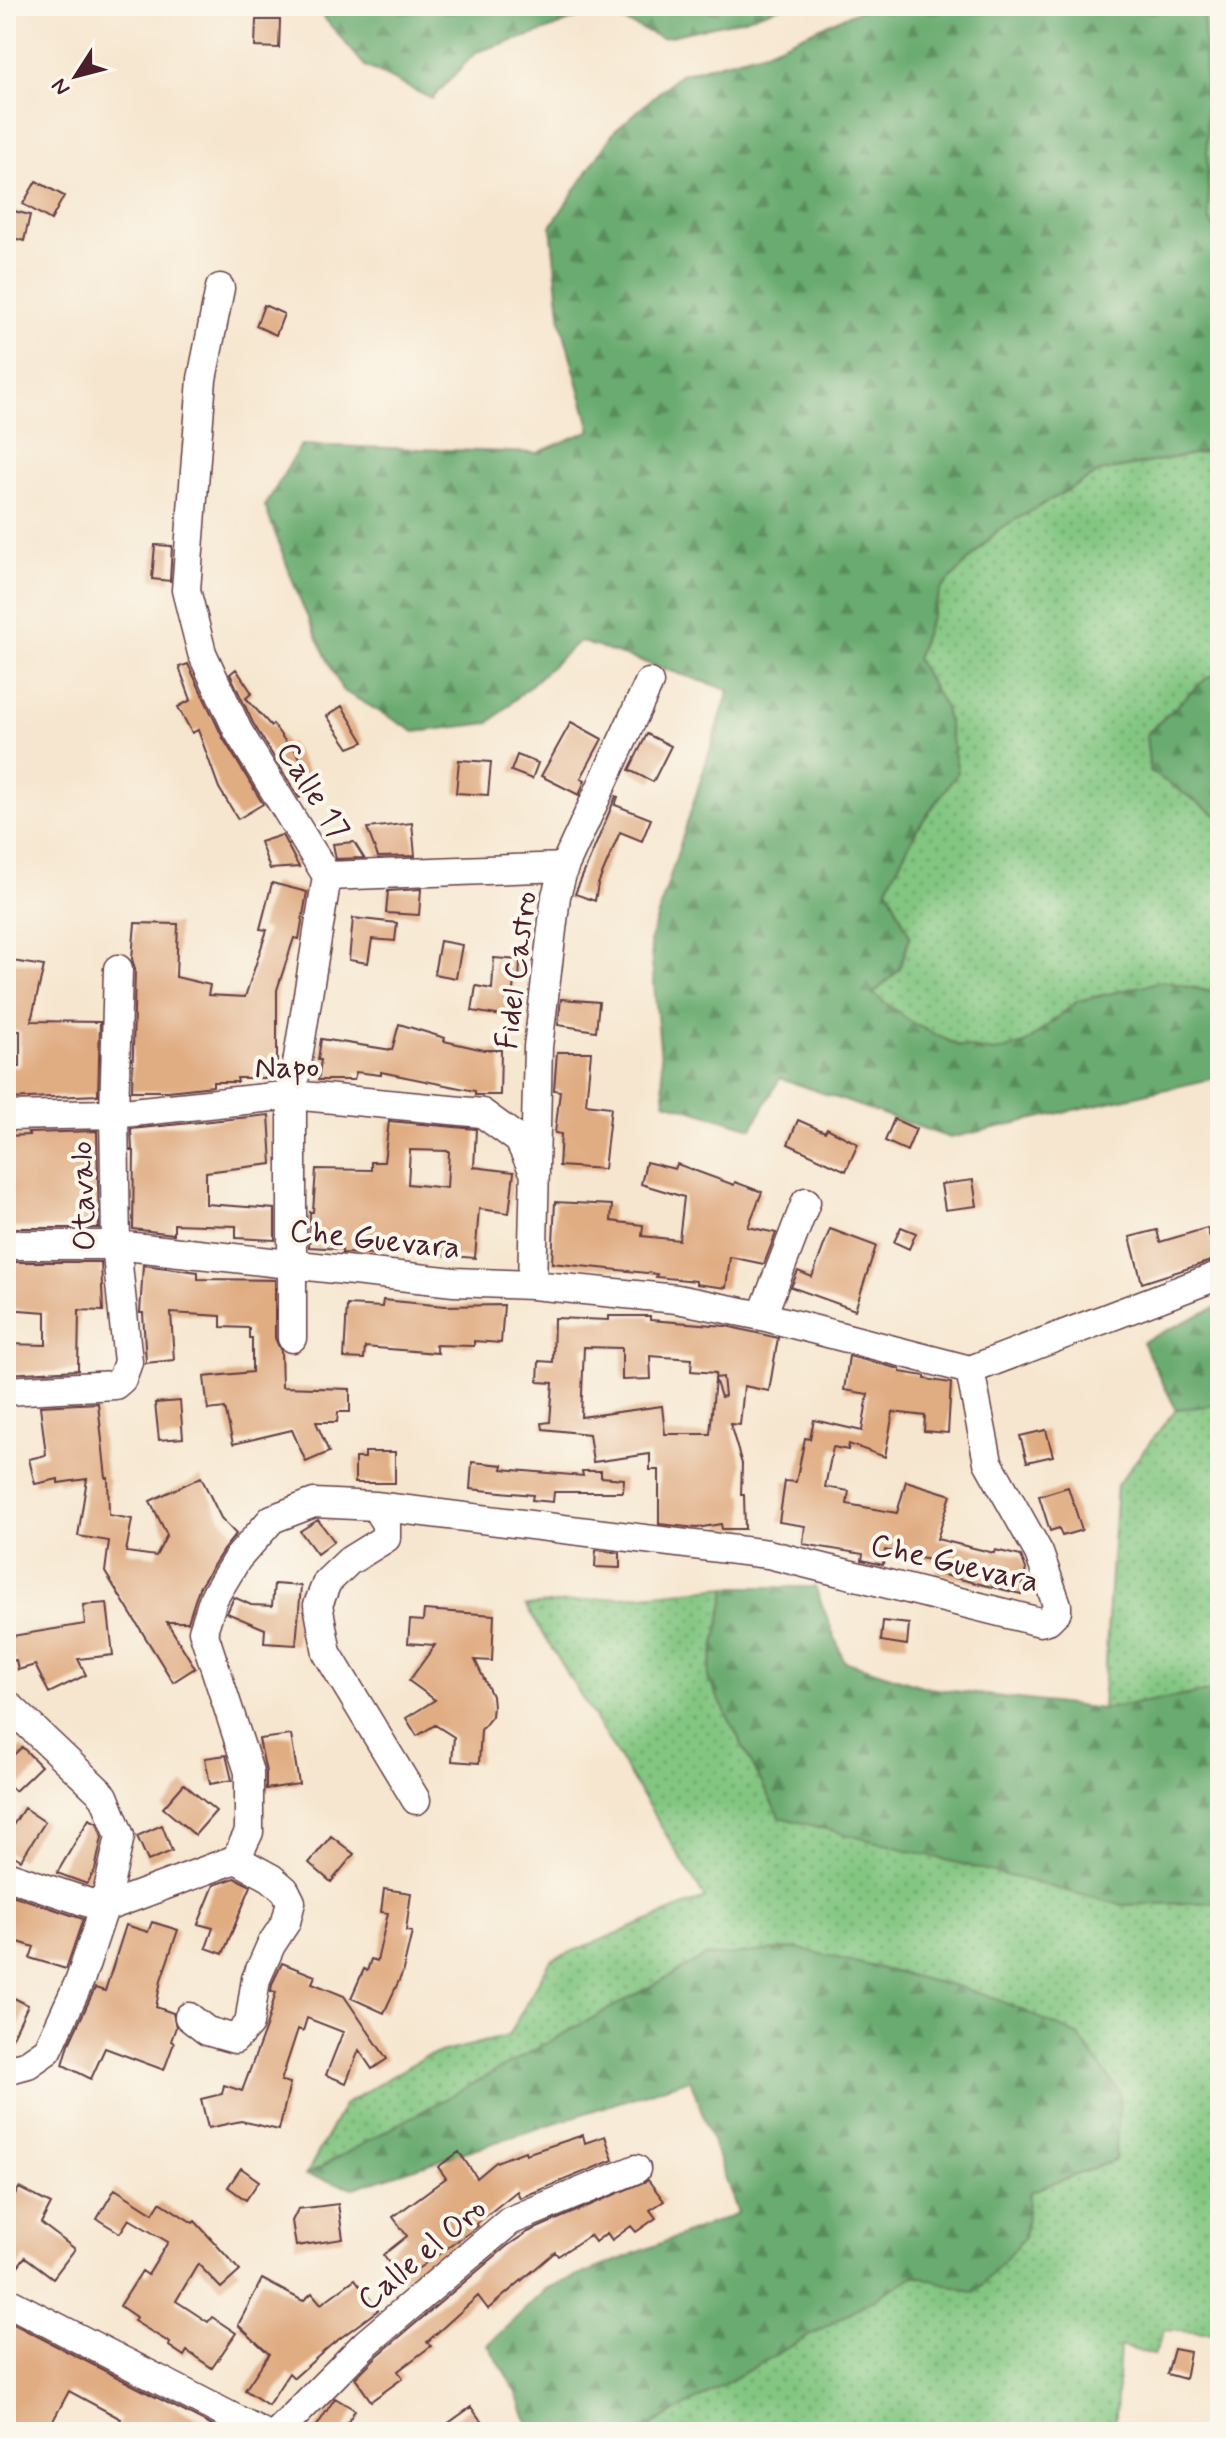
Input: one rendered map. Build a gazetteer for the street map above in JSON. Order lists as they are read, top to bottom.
{
  "streets": {
    "street": [
      "Calle 17",
      "Fidel Castro",
      "Napo",
      "Otavalo",
      "Che Guevara",
      "Calle el Oro"
    ]
  },
  "crossings": [
    ["Calle 17", "Napo"],
    ["Calle 17", "Che Guevara"],
    ["Fidel Castro", "Napo"],
    ["Fidel Castro", "Che Guevara"],
    ["Napo", "Otavalo"],
    ["Otavalo", "Che Guevara"]
  ],
  "north": "bottom left"
}
